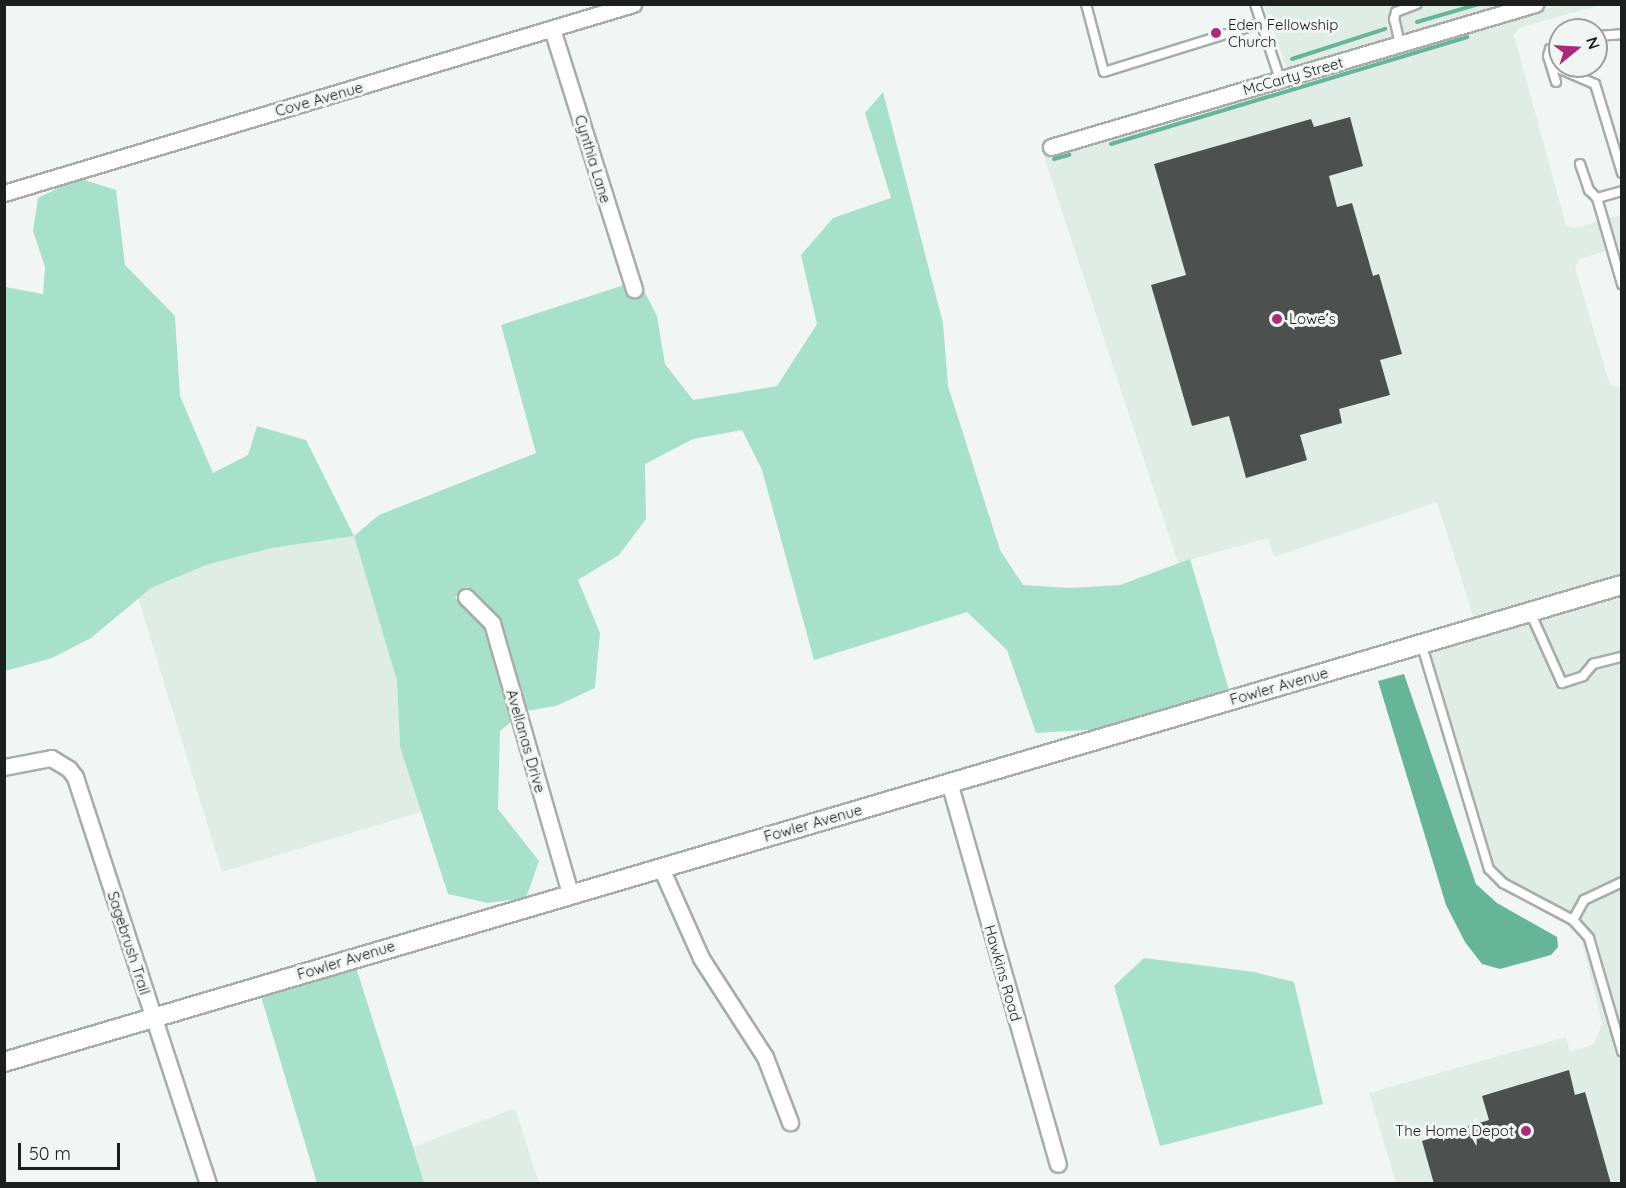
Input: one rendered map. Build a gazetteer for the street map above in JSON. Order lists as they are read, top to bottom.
{
  "streets": {
    "street": [
      "McCarty Street",
      "Cove Avenue",
      "Cynthia Lane",
      "Fowler Avenue",
      "Avellanas Drive",
      "Sagebrush Trail",
      "Hawkins Road"
    ]
  },
  "crossings": [
    ["Cove Avenue", "Cynthia Lane"],
    ["Fowler Avenue", "Avellanas Drive"],
    ["Fowler Avenue", "Sagebrush Trail"],
    ["Fowler Avenue", "Hawkins Road"]
  ],
  "places": ["Eden Fellowship Church", "Lowe's", "The Home Depot"],
  "scale_bar": "50 m",
  "north": "right"
}
